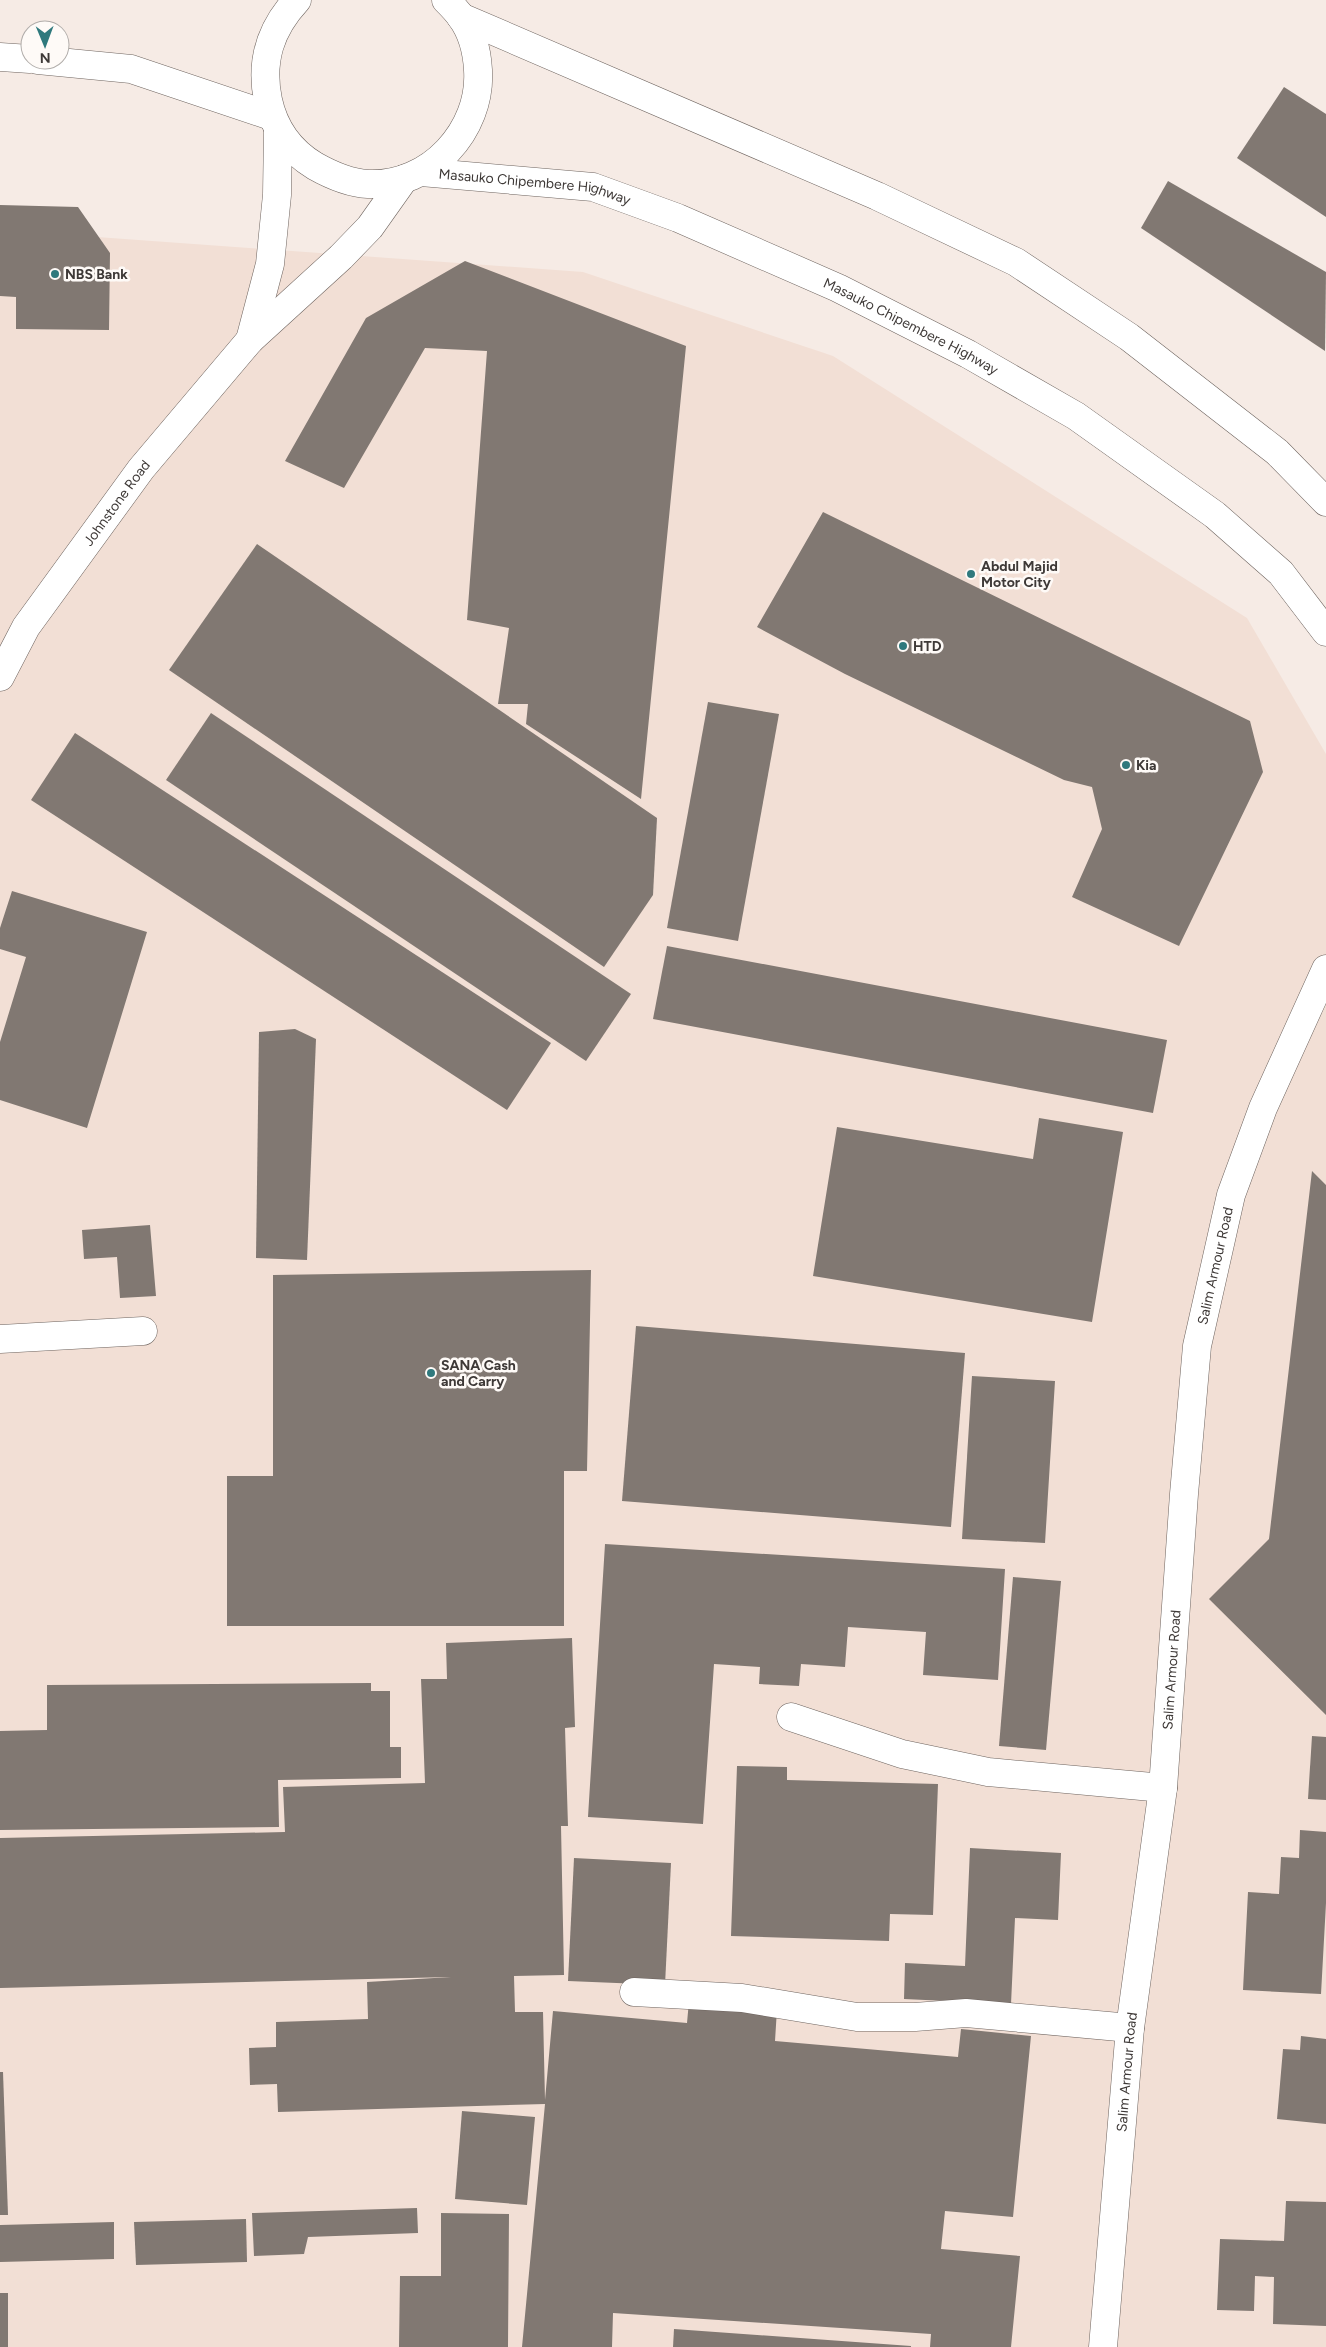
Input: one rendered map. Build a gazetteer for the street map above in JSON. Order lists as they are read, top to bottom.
{
  "streets": {
    "main road": ["Masauko Chipembere Highway", "Johnstone Road", "Salim Armour Road"]
  },
  "crossings": [
    ["Masauko Chipembere Highway", "Johnstone Road"]
  ],
  "places": [
    "NBS Bank",
    "Abdul Majid Motor City",
    "HTD",
    "Kia",
    "SANA Cash and Carry"
  ],
  "north": "bottom"
}
